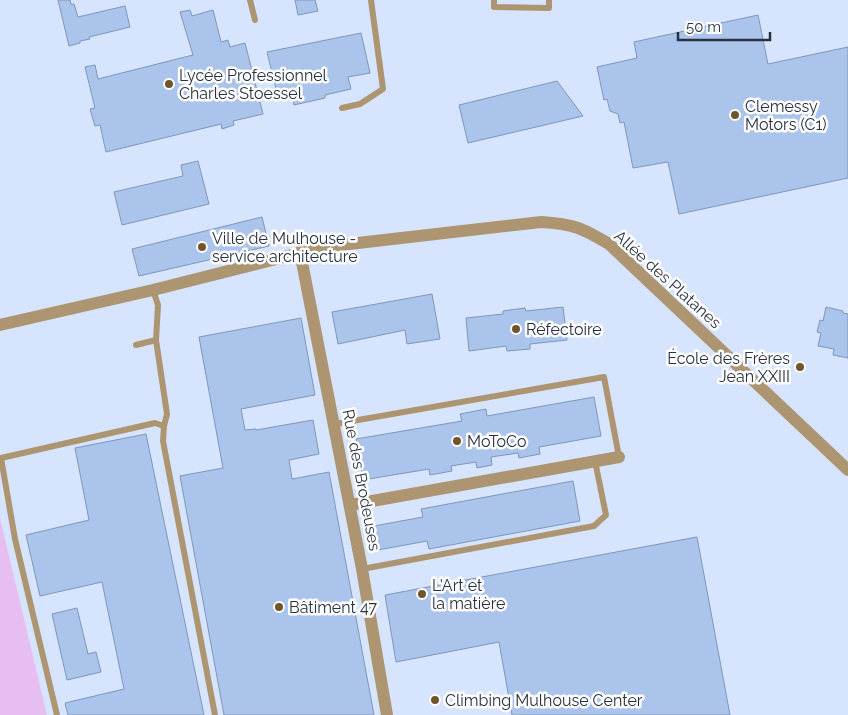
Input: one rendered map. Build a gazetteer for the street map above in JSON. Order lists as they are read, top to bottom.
{
  "streets": {
    "street": ["Allée des Platanes", "Rue des Brodeuses"]
  },
  "crossings": [
    ["Allée des Platanes", "Rue des Brodeuses"]
  ],
  "places": [
    "Lycée Professionnel Charles Stoessel",
    "Clemessy Motors (C1)",
    "Ville de Mulhouse - service architecture",
    "Réfectoire",
    "École des Frères Jean XXIII",
    "MoToCo",
    "L'Art et la matière",
    "Bâtiment 47",
    "Climbing Mulhouse Center"
  ],
  "scale_bar": "50 m"
}
